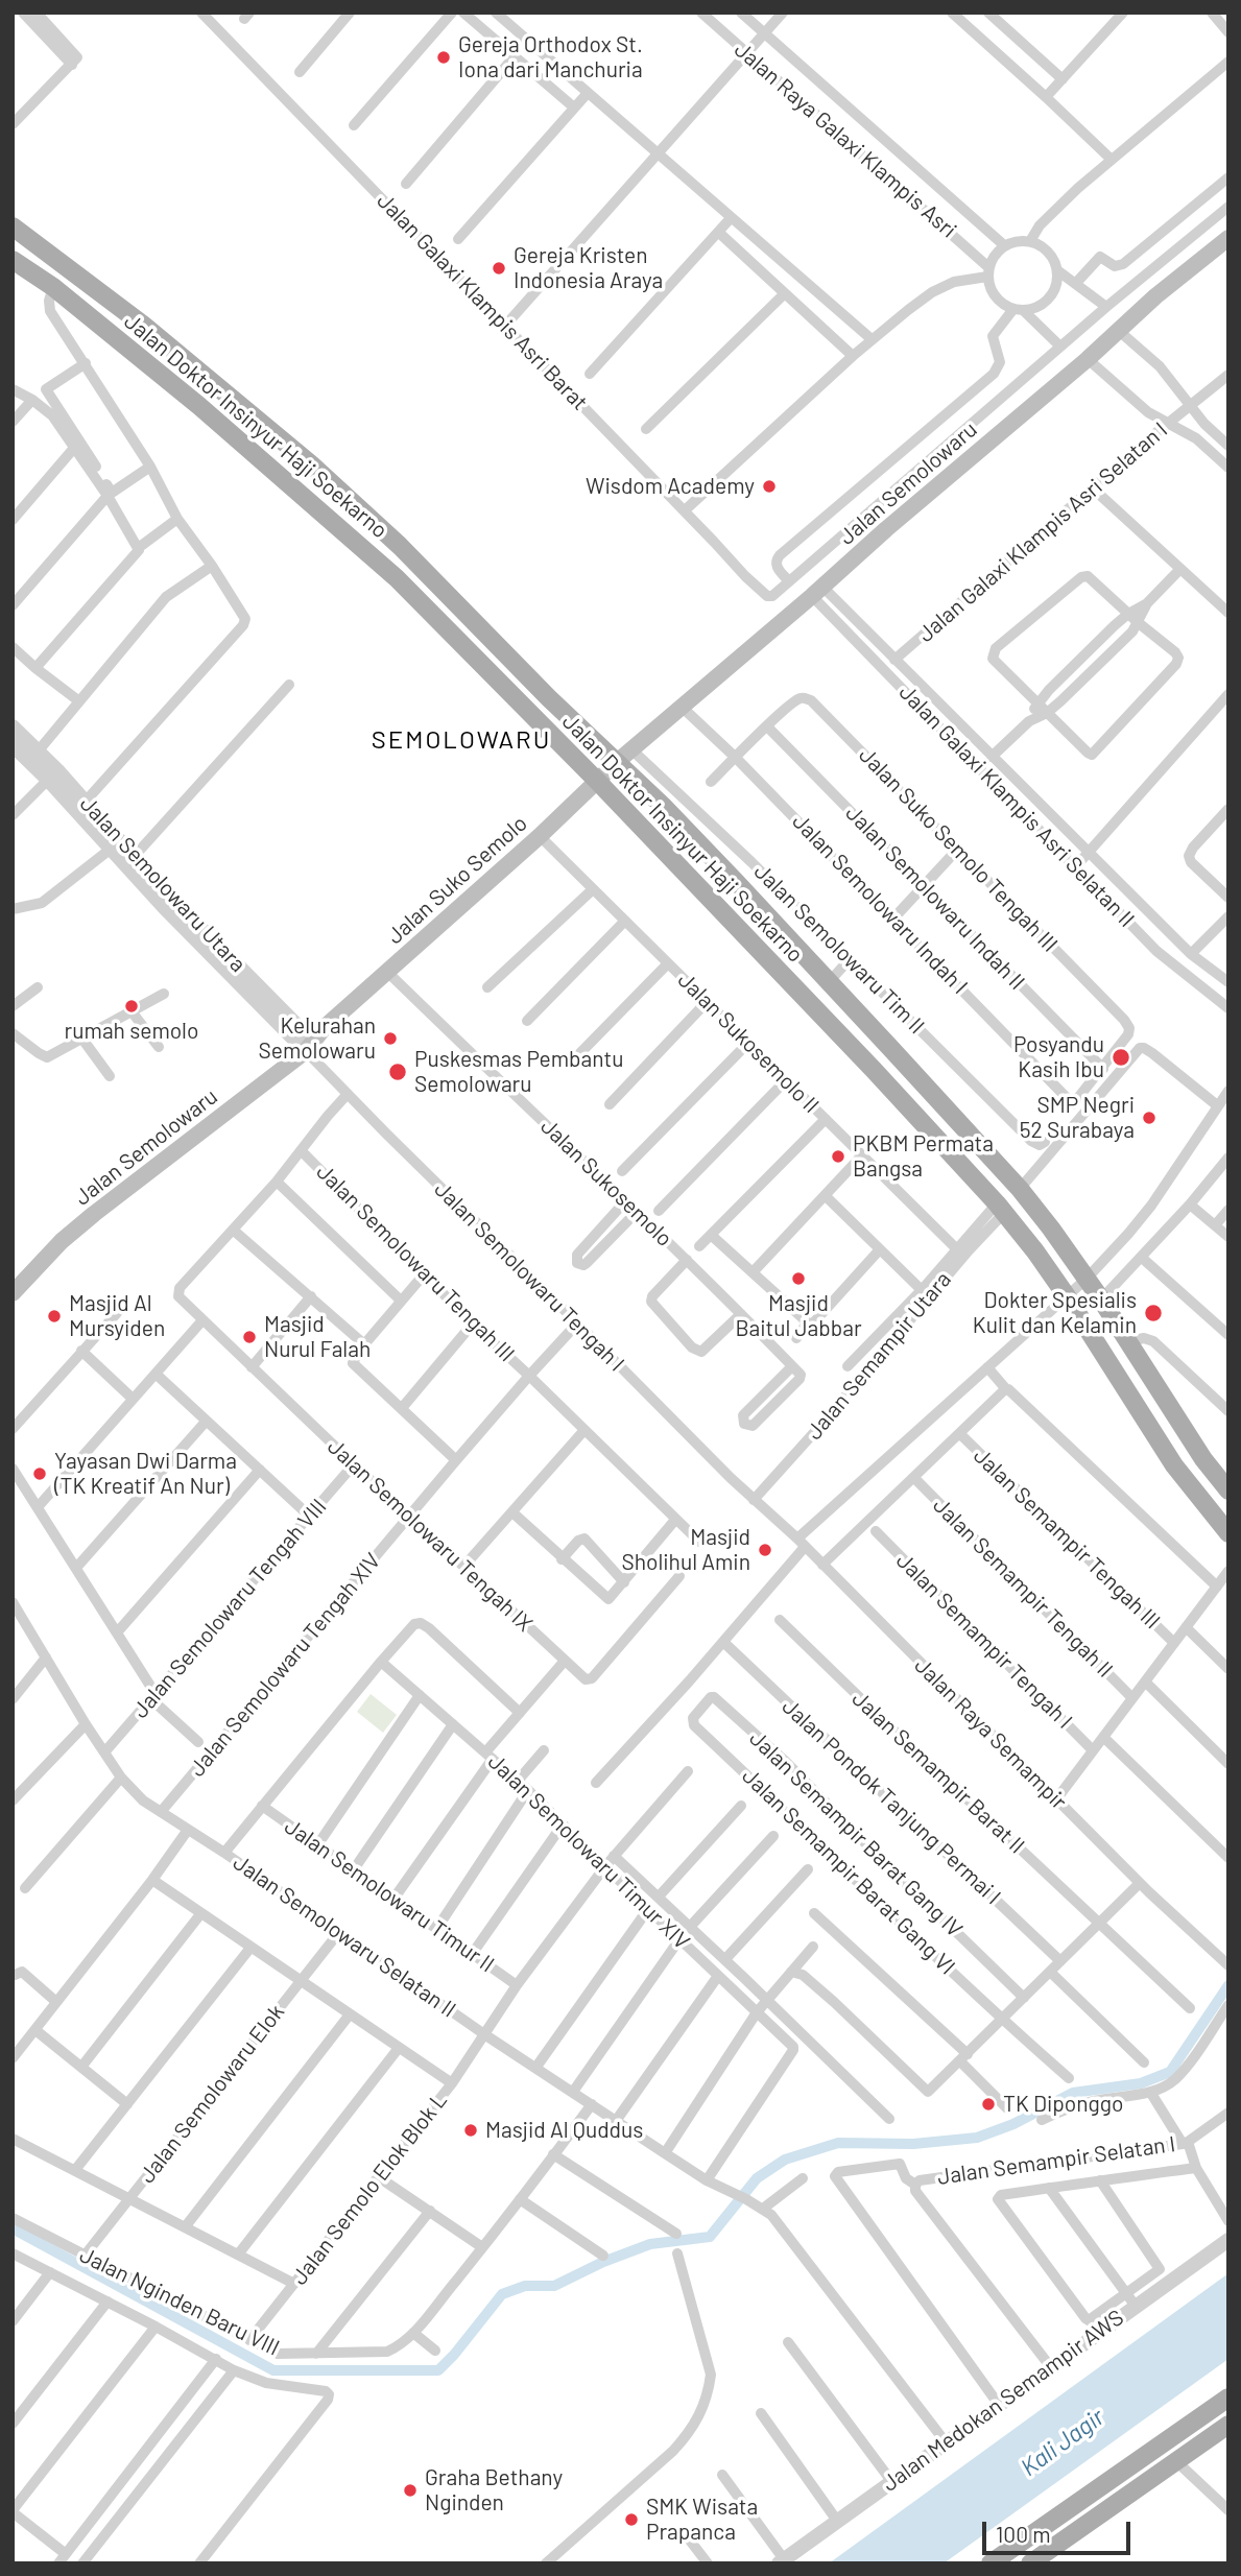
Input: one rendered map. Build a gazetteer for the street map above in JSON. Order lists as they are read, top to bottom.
{
  "streets": {
    "main road": ["Jalan Doktor Insinyur Haji Soekarno", "Jalan Semolowaru", "Jalan Suko Semolo"],
    "street": [
      "Jalan Raya Galaxi Klampis Asri",
      "Jalan Galaxi Klampis Asri Barat",
      "Jalan Galaxi Klampis Asri Selatan I",
      "Jalan Galaxi Klampis Asri Selatan II",
      "Jalan Suko Semolo Tengah III",
      "Jalan Semolowaru Utara",
      "Jalan Semolowaru Indah II",
      "Jalan Semolowaru Indah I",
      "Jalan Semolowaru Tim II",
      "Jalan Sukosemolo II",
      "Jalan Sukosemolo",
      "Jalan Semolowaru Tengah III",
      "Jalan Semolowaru Tengah I",
      "Jalan Semampir Utara",
      "Jalan Semolowaru Tengah IX",
      "Jalan Semampir Tengah III",
      "Jalan Semampir Tengah II",
      "Jalan Semolowaru Tengah VIII",
      "Jalan Semampir Tengah I",
      "Jalan Semolowaru Tengah XIV",
      "Jalan Raya Semampir",
      "Jalan Semampir Barat II",
      "Jalan Pondok Tanjung Permai I",
      "Jalan Semampir Barat Gang IV",
      "Jalan Semolowaru Timur XIV",
      "Jalan Semampir Barat Gang VI",
      "Jalan Semolowaru Timur II",
      "Jalan Semolowaru Selatan II",
      "Jalan Semolowaru Elok",
      "Jalan Semampir Selatan I",
      "Jalan Semolo Elok Blok L",
      "Jalan Nginden Baru VIII",
      "Jalan Medokan Semampir AWS"
    ]
  },
  "crossings": [
    ["Jalan Doktor Insinyur Haji Soekarno", "Jalan Semolowaru"],
    ["Jalan Doktor Insinyur Haji Soekarno", "Jalan Suko Semolo"],
    ["Jalan Doktor Insinyur Haji Soekarno", "Jalan Semampir Utara"],
    ["Jalan Semolowaru", "Jalan Galaxi Klampis Asri Selatan II"],
    ["Jalan Semolowaru", "Jalan Suko Semolo"],
    ["Jalan Semolowaru", "Jalan Semolowaru Utara"],
    ["Jalan Semolowaru", "Jalan Semolowaru Indah I"],
    ["Jalan Semolowaru", "Jalan Semolowaru Tim II"],
    ["Jalan Semolowaru", "Jalan Semolowaru Tengah I"],
    ["Jalan Galaxi Klampis Asri Selatan I", "Jalan Galaxi Klampis Asri Selatan II"],
    ["Jalan Suko Semolo Tengah III", "Jalan Semolowaru Indah II"],
    ["Jalan Suko Semolo Tengah III", "Jalan Semolowaru Indah I"],
    ["Jalan Suko Semolo", "Jalan Semolowaru Utara"],
    ["Jalan Suko Semolo", "Jalan Sukosemolo II"],
    ["Jalan Suko Semolo", "Jalan Sukosemolo"],
    ["Jalan Suko Semolo", "Jalan Semolowaru Tengah I"],
    ["Jalan Semolowaru Utara", "Jalan Semolowaru Tengah I"],
    ["Jalan Semolowaru Tengah III", "Jalan Semolowaru Tengah XIV"],
    ["Jalan Semolowaru Tengah I", "Jalan Semampir Utara"],
    ["Jalan Semolowaru Tengah I", "Jalan Semolowaru Tengah XIV"],
    ["Jalan Semolowaru Tengah I", "Jalan Raya Semampir"],
    ["Jalan Semampir Utara", "Jalan Raya Semampir"],
    ["Jalan Semolowaru Tengah IX", "Jalan Semolowaru Tengah VIII"],
    ["Jalan Semolowaru Tengah IX", "Jalan Semolowaru Tengah XIV"],
    ["Jalan Semolowaru Tengah VIII", "Jalan Semolowaru Selatan II"],
    ["Jalan Semolowaru Tengah XIV", "Jalan Semolowaru Selatan II"],
    ["Jalan Semampir Barat Gang IV", "Jalan Semampir Barat Gang VI"],
    ["Jalan Semolowaru Timur XIV", "Jalan Semolowaru Selatan II"],
    ["Jalan Semolowaru Timur XIV", "Jalan Semolo Elok Blok L"],
    ["Jalan Semolowaru Timur II", "Jalan Semolo Elok Blok L"],
    ["Jalan Semolowaru Selatan II", "Jalan Semolowaru Elok"],
    ["Jalan Semolowaru Selatan II", "Jalan Semolo Elok Blok L"],
    ["Jalan Semolowaru Selatan II", "Jalan Nginden Baru VIII"],
    ["Jalan Semolowaru Selatan II", "Jalan Medokan Semampir AWS"],
    ["Jalan Semolowaru Elok", "Jalan Nginden Baru VIII"],
    ["Jalan Semolo Elok Blok L", "Jalan Nginden Baru VIII"]
  ],
  "districts": ["SEMOLOWARU"],
  "water": ["Kali Jagir"],
  "places": [
    "Gereja Orthodox St. Iona dari Manchuria",
    "Gereja Kristen Indonesia Araya",
    "Wisdom Academy",
    "rumah semolo",
    "Kelurahan Semolowaru",
    "Posyandu Kasih Ibu",
    "Puskesmas Pembantu Semolowaru",
    "SMP Negri 52 Surabaya",
    "PKBM Permata Bangsa",
    "Masjid Baitul Jabbar",
    "Dokter Spesialis Kulit dan Kelamin",
    "Masjid Al Mursyiden",
    "Masjid Nurul Falah",
    "Yayasan Dwi Darma (TK Kreatif An Nur)",
    "Masjid Sholihul Amin",
    "TK Diponggo",
    "Masjid Al Quddus",
    "Graha Bethany Nginden",
    "SMK Wisata Prapanca"
  ],
  "scale_bar": "100 m"
}
